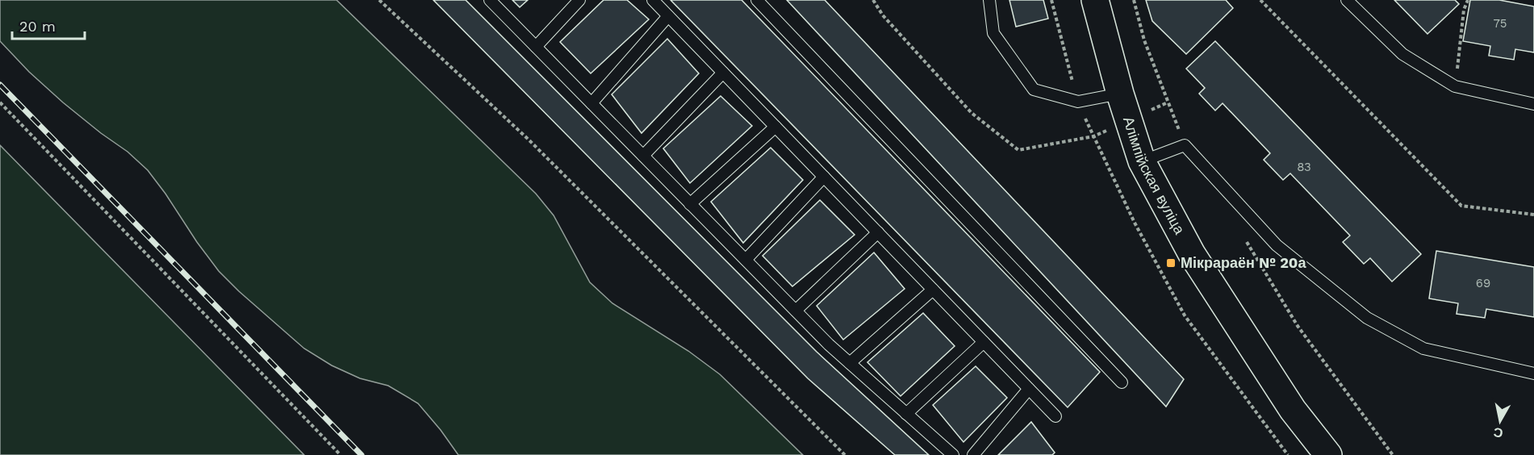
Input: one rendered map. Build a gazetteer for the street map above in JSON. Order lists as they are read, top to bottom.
{
  "streets": {
    "street": ["Алімпійская вуліца"]
  },
  "places": {
    "transit": ["Мікрараён № 20а"]
  },
  "house_numbers": ["75", "83", "69"],
  "scale_bar": "20 m",
  "north": "bottom"
}
